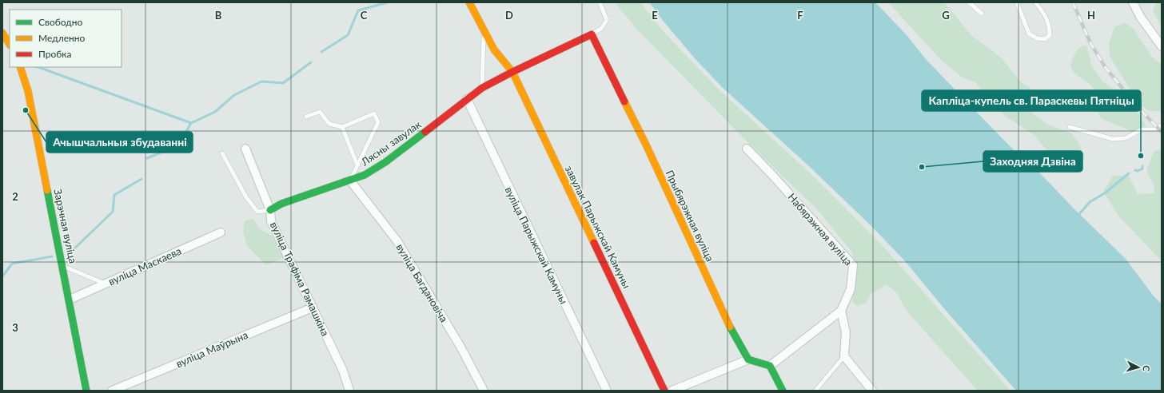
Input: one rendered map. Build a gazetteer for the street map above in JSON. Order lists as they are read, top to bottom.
{
  "streets": {
    "street": [
      "Лясны завулак",
      "Прыбярэжная вуліца",
      "Зарэчная вуліца",
      "завулак Парыжскай Камуны",
      "Набярэжная вуліца",
      "вуліца Парыжскай Камуны",
      "вуліца Маскаева",
      "вуліца Трафіма Рамашкіна",
      "вуліца Багдановіча",
      "вуліца Маўрына"
    ]
  },
  "crossings": [
    ["Лясны завулак", "Прыбярэжная вуліца"],
    ["Лясны завулак", "завулак Парыжскай Камуны"],
    ["Лясны завулак", "вуліца Парыжскай Камуны"],
    ["Лясны завулак", "вуліца Трафіма Рамашкіна"],
    ["Лясны завулак", "вуліца Багдановіча"],
    ["Зарэчная вуліца", "вуліца Маскаева"],
    ["вуліца Трафіма Рамашкіна", "вуліца Маўрына"]
  ],
  "places": ["Ачышчальныя збудаванні", "Капліца-купель св. Параскевы Пятніцы", "Заходняя Дзвіна"],
  "legend": ["Свободно", "Медленно", "Пробка"],
  "north": "right",
  "grid": {
    "columns": [
      "B",
      "C",
      "D",
      "E",
      "F",
      "G",
      "H"
    ],
    "rows": ["2", "3"]
  }
}
